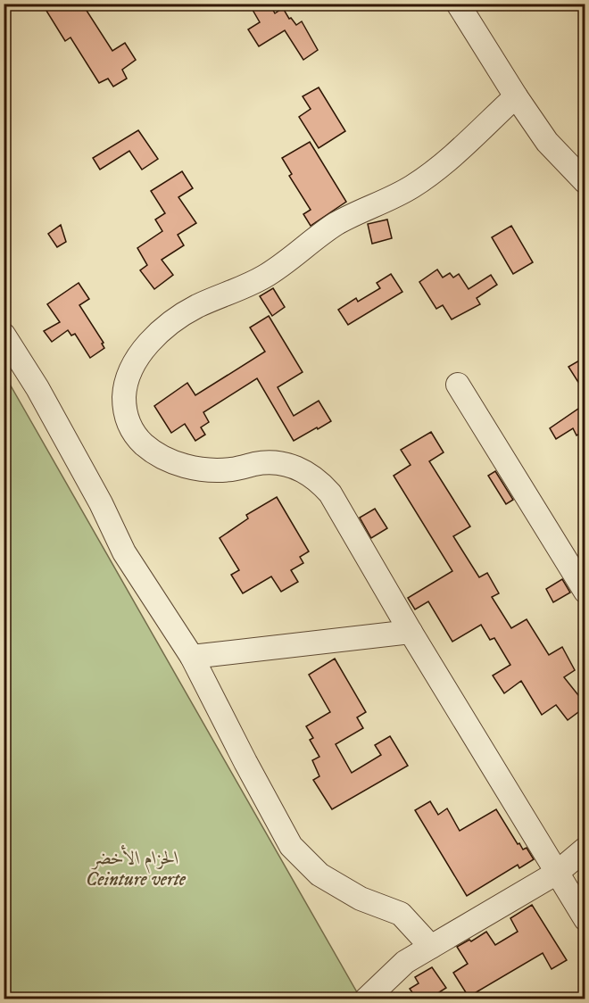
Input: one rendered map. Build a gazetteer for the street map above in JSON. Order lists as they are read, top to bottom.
{
  "parks": ["الحزام الأخضر Ceinture verte"]
}
